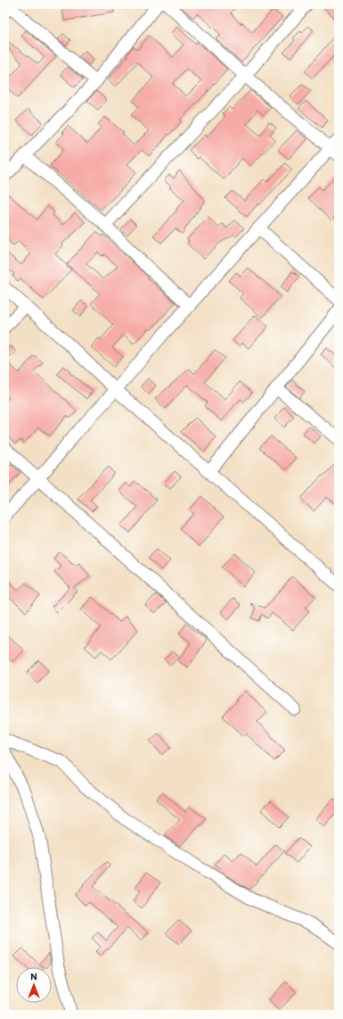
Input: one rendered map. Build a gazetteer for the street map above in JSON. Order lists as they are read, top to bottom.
{
  "north": "top"
}
